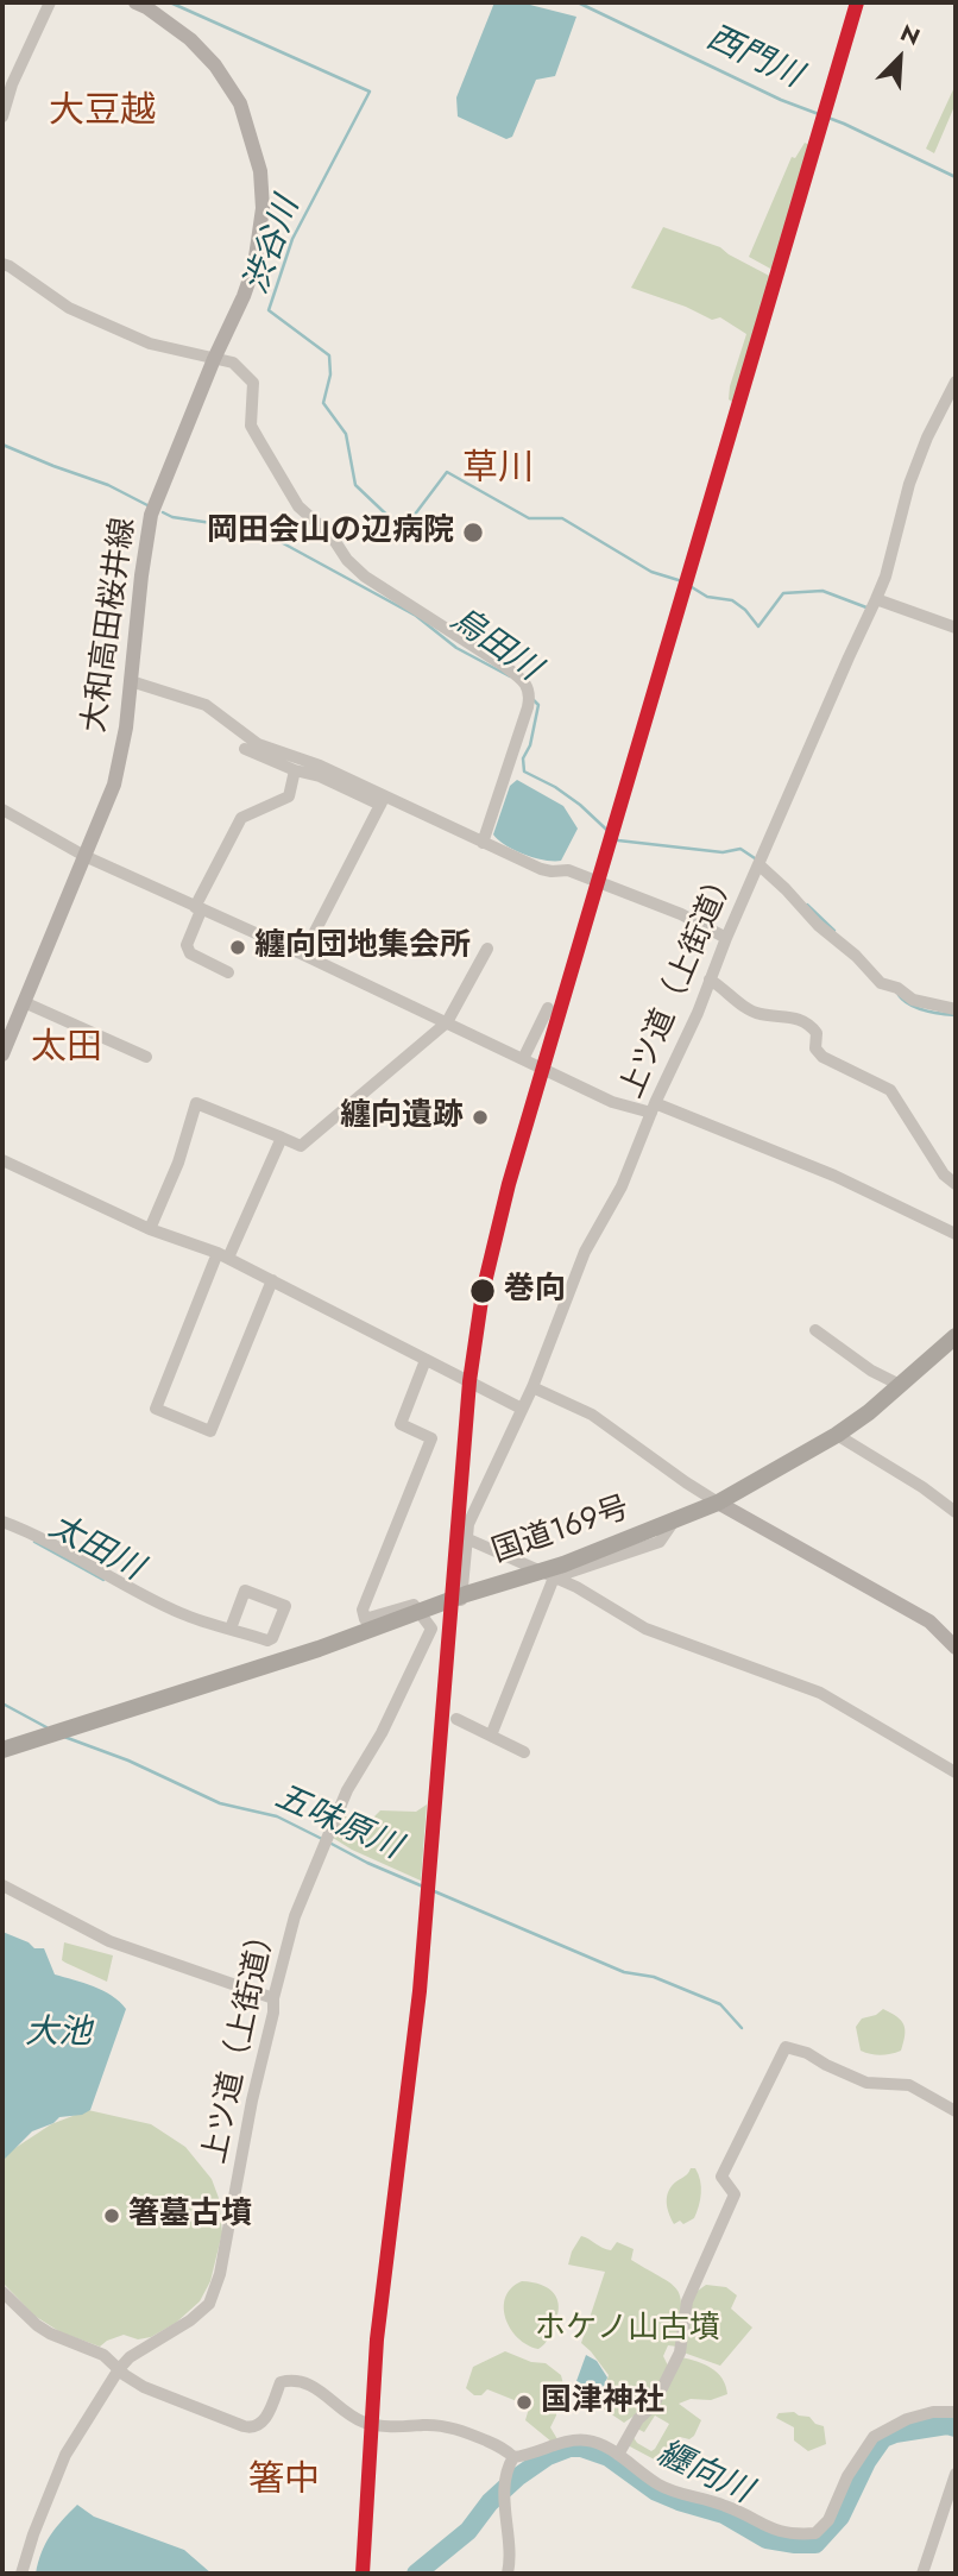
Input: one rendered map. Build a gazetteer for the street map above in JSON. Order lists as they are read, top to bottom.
{
  "streets": {
    "highway": ["国道169号"],
    "main road": ["大和高田桜井線"],
    "street": ["上ツ道（上街道）"]
  },
  "districts": [
    "大豆越",
    "草川",
    "太田",
    "箸中"
  ],
  "water": [
    "西門川",
    "渋谷川",
    "烏田川",
    "太田川",
    "五味原川",
    "大池",
    "纒向川"
  ],
  "parks": ["ホケノ山古墳"],
  "places": [
    "岡田会山の辺病院",
    "纏向団地集会所",
    "纏向遺跡",
    "巻向",
    "箸墓古墳",
    "国津神社"
  ],
  "north": "top right"
}
